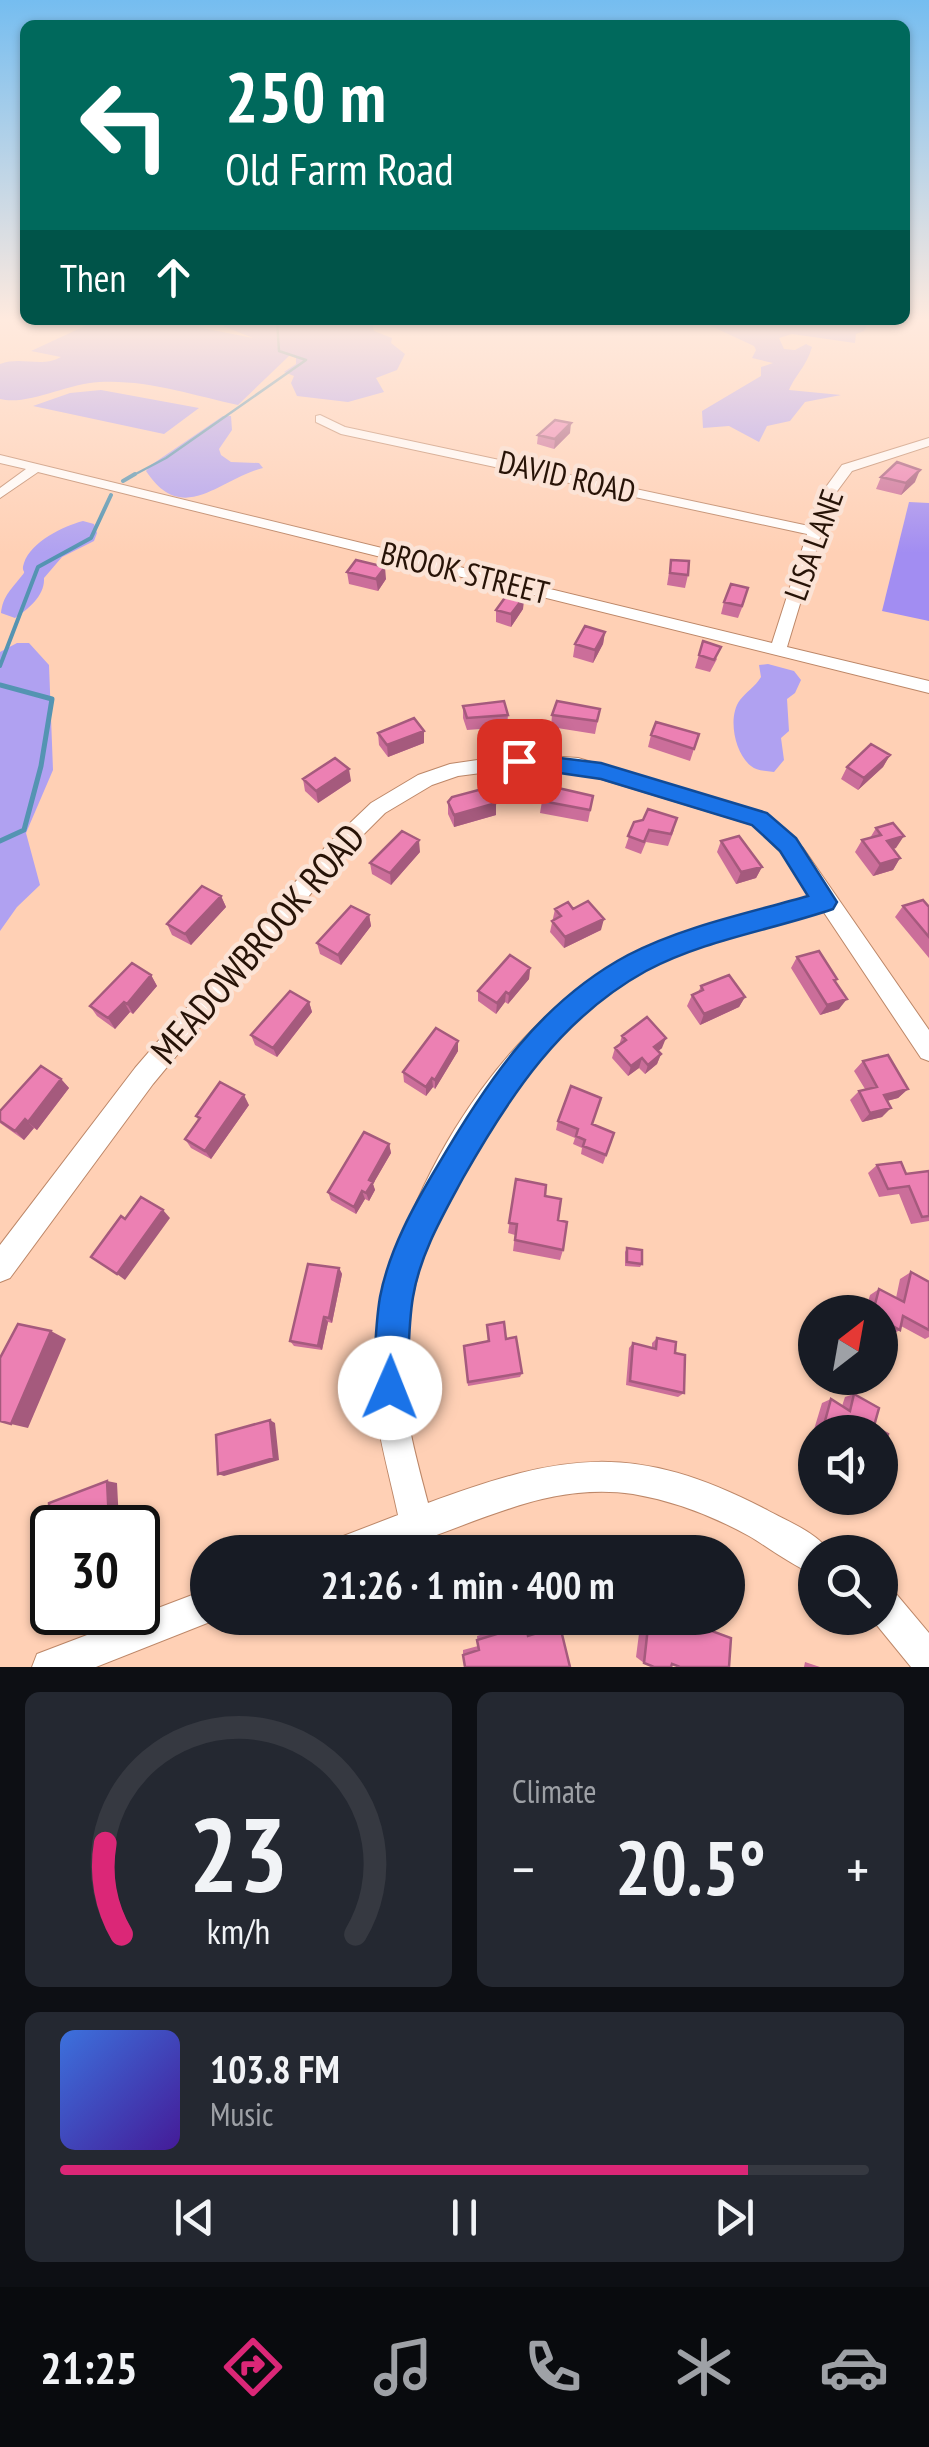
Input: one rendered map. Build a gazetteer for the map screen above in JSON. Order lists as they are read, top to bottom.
{
  "streets": {
    "street": [
      "DAVID ROAD",
      "LISA LANE",
      "BROOK STREET",
      "MEADOWBROOK ROAD"
    ]
  },
  "crossings": [
    ["DAVID ROAD", "LISA LANE"],
    ["LISA LANE", "BROOK STREET"]
  ],
  "north": "top right",
  "page": {
    "turn": ["250 m", "Old Farm Road"],
    "then": "Then",
    "limit": "30",
    "trip": "21:26 · 1 min · 400 m",
    "tile": "Climate",
    "heat": ["−", "20.5°", "+"],
    "song": ["103.8 FM", "Music"],
    "tabs": "21:25",
    "gauge": ["23", "km/h"]
  }
}
